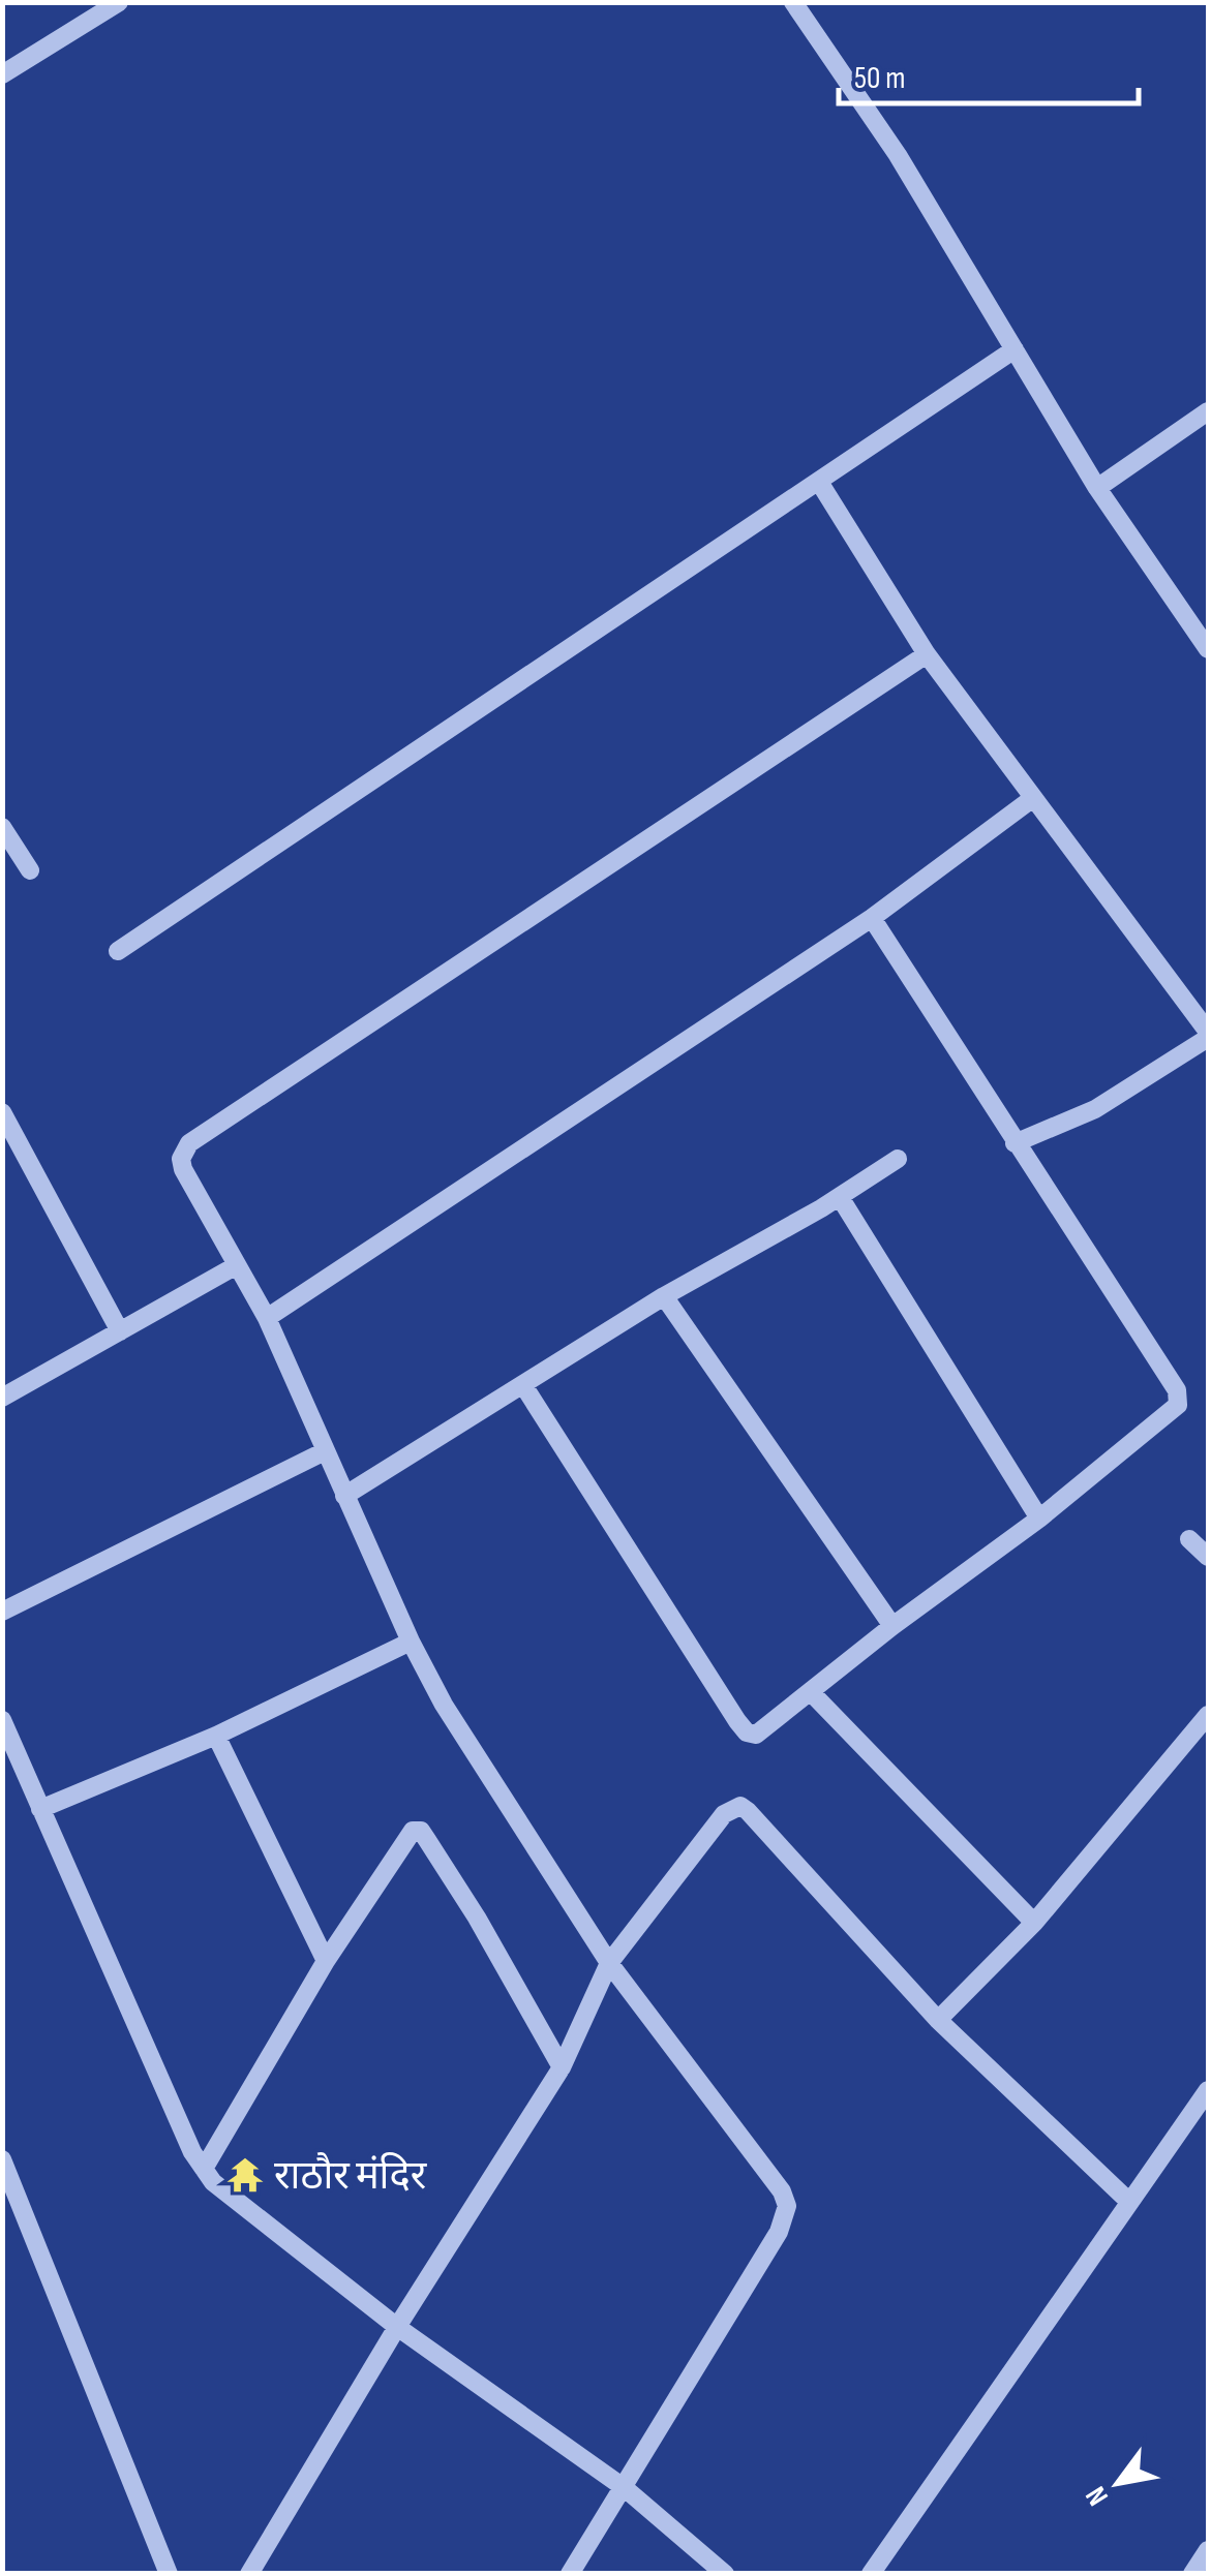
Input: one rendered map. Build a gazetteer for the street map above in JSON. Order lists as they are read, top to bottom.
{
  "places": {
    "temple": ["राठौर मंदिर"]
  },
  "scale_bar": "50 m",
  "north": "bottom left"
}
